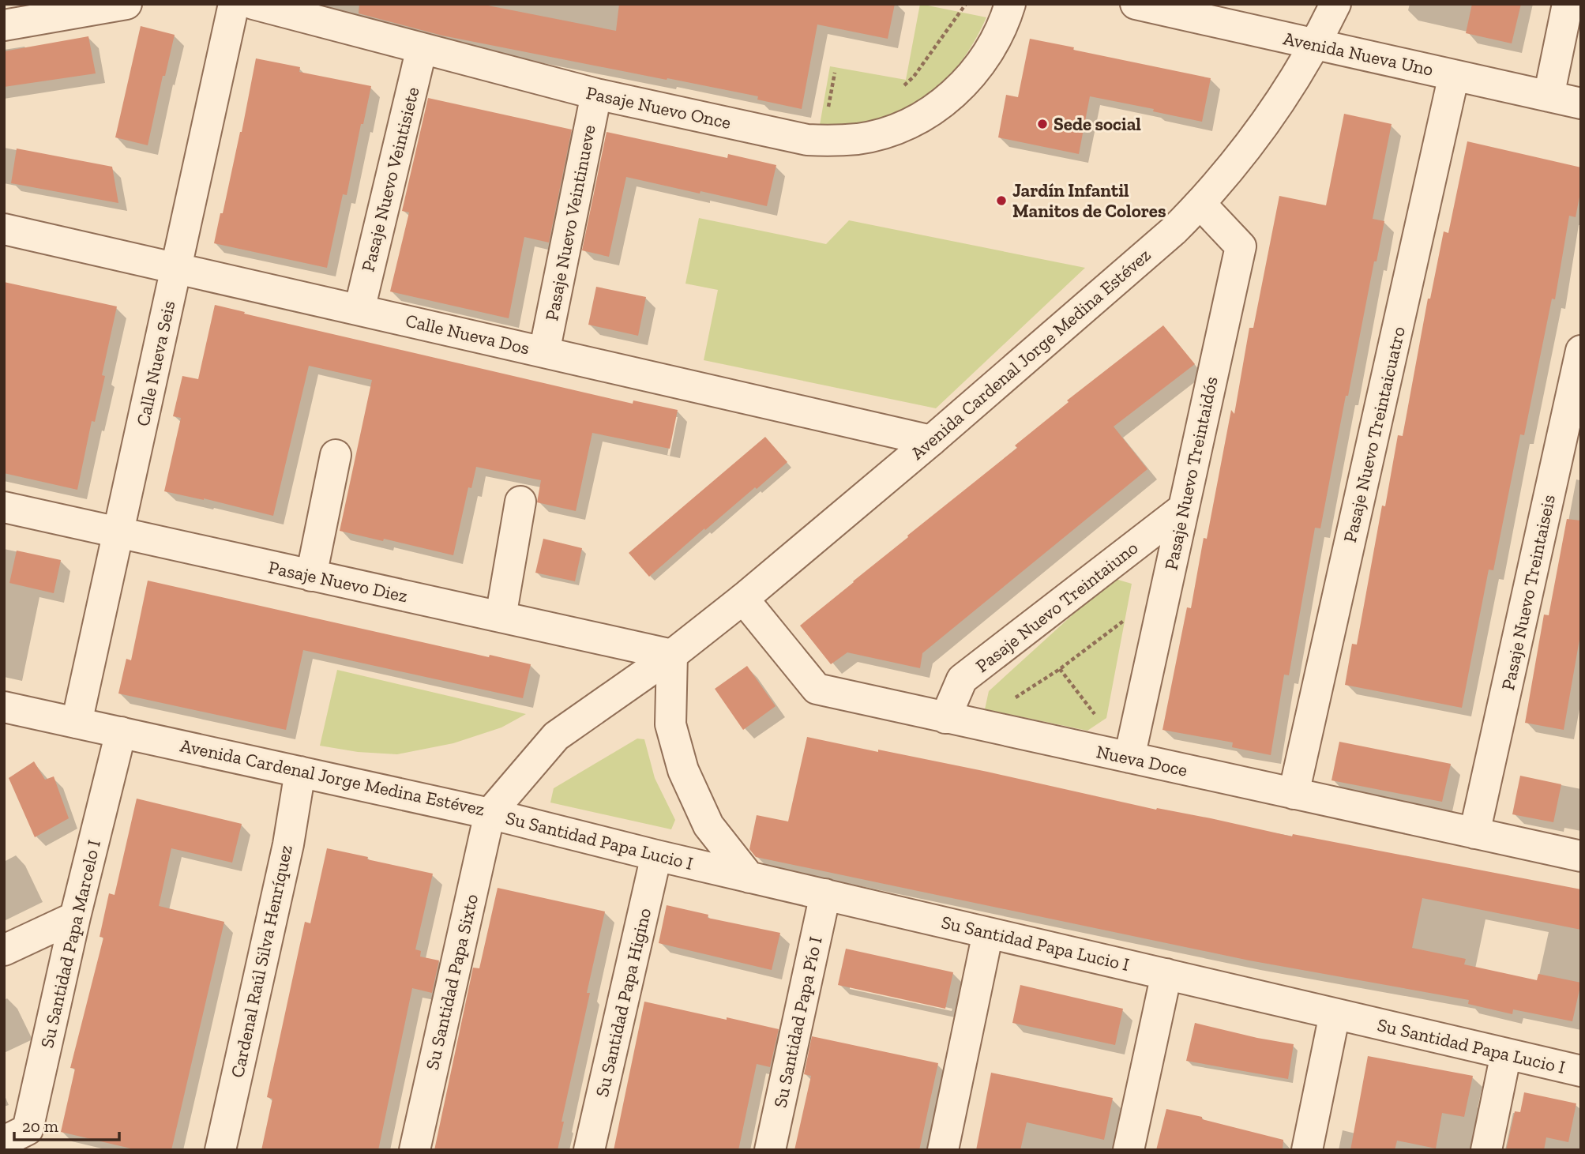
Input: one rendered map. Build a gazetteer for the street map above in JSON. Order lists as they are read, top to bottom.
{
  "streets": {
    "street": [
      "Avenida Nueva Uno",
      "Pasaje Nuevo Once",
      "Pasaje Nuevo Veintisiete",
      "Pasaje Nuevo Veintinueve",
      "Calle Nueva Dos",
      "Avenida Cardenal Jorge Medina Estévez",
      "Calle Nueva Seis",
      "Pasaje Nuevo Treintaicuatro",
      "Pasaje Nuevo Treintaidós",
      "Pasaje Nuevo Diez",
      "Pasaje Nuevo Treintaiseis",
      "Pasaje Nuevo Treintaiuno",
      "Nueva Doce",
      "Su Santidad Papa Lucio I",
      "Su Santidad Papa Marcelo I",
      "Cardenal Raúl Silva Henríquez",
      "Su Santidad Papa Sixto",
      "Su Santidad Papa Higino",
      "Su Santidad Papa Pío I"
    ]
  },
  "crossings": [
    ["Avenida Nueva Uno", "Avenida Cardenal Jorge Medina Estévez"],
    ["Avenida Nueva Uno", "Pasaje Nuevo Treintaicuatro"],
    ["Pasaje Nuevo Once", "Pasaje Nuevo Veintisiete"],
    ["Pasaje Nuevo Once", "Pasaje Nuevo Veintinueve"],
    ["Pasaje Nuevo Veintisiete", "Calle Nueva Dos"],
    ["Pasaje Nuevo Veintinueve", "Calle Nueva Dos"],
    ["Calle Nueva Dos", "Avenida Cardenal Jorge Medina Estévez"],
    ["Calle Nueva Dos", "Calle Nueva Seis"],
    ["Avenida Cardenal Jorge Medina Estévez", "Calle Nueva Seis"],
    ["Avenida Cardenal Jorge Medina Estévez", "Pasaje Nuevo Treintaidós"],
    ["Avenida Cardenal Jorge Medina Estévez", "Pasaje Nuevo Diez"],
    ["Avenida Cardenal Jorge Medina Estévez", "Nueva Doce"],
    ["Avenida Cardenal Jorge Medina Estévez", "Su Santidad Papa Lucio I"],
    ["Avenida Cardenal Jorge Medina Estévez", "Su Santidad Papa Marcelo I"],
    ["Avenida Cardenal Jorge Medina Estévez", "Cardenal Raúl Silva Henríquez"],
    ["Avenida Cardenal Jorge Medina Estévez", "Su Santidad Papa Sixto"],
    ["Calle Nueva Seis", "Pasaje Nuevo Diez"],
    ["Pasaje Nuevo Treintaicuatro", "Nueva Doce"],
    ["Pasaje Nuevo Treintaidós", "Pasaje Nuevo Treintaiuno"],
    ["Pasaje Nuevo Treintaidós", "Nueva Doce"],
    ["Pasaje Nuevo Treintaiseis", "Nueva Doce"],
    ["Pasaje Nuevo Treintaiuno", "Nueva Doce"],
    ["Su Santidad Papa Lucio I", "Su Santidad Papa Sixto"],
    ["Su Santidad Papa Lucio I", "Su Santidad Papa Higino"],
    ["Su Santidad Papa Lucio I", "Su Santidad Papa Pío I"]
  ],
  "places": ["Sede social", "Jardín Infantil Manitos de Colores"],
  "scale_bar": "20 m"
}
